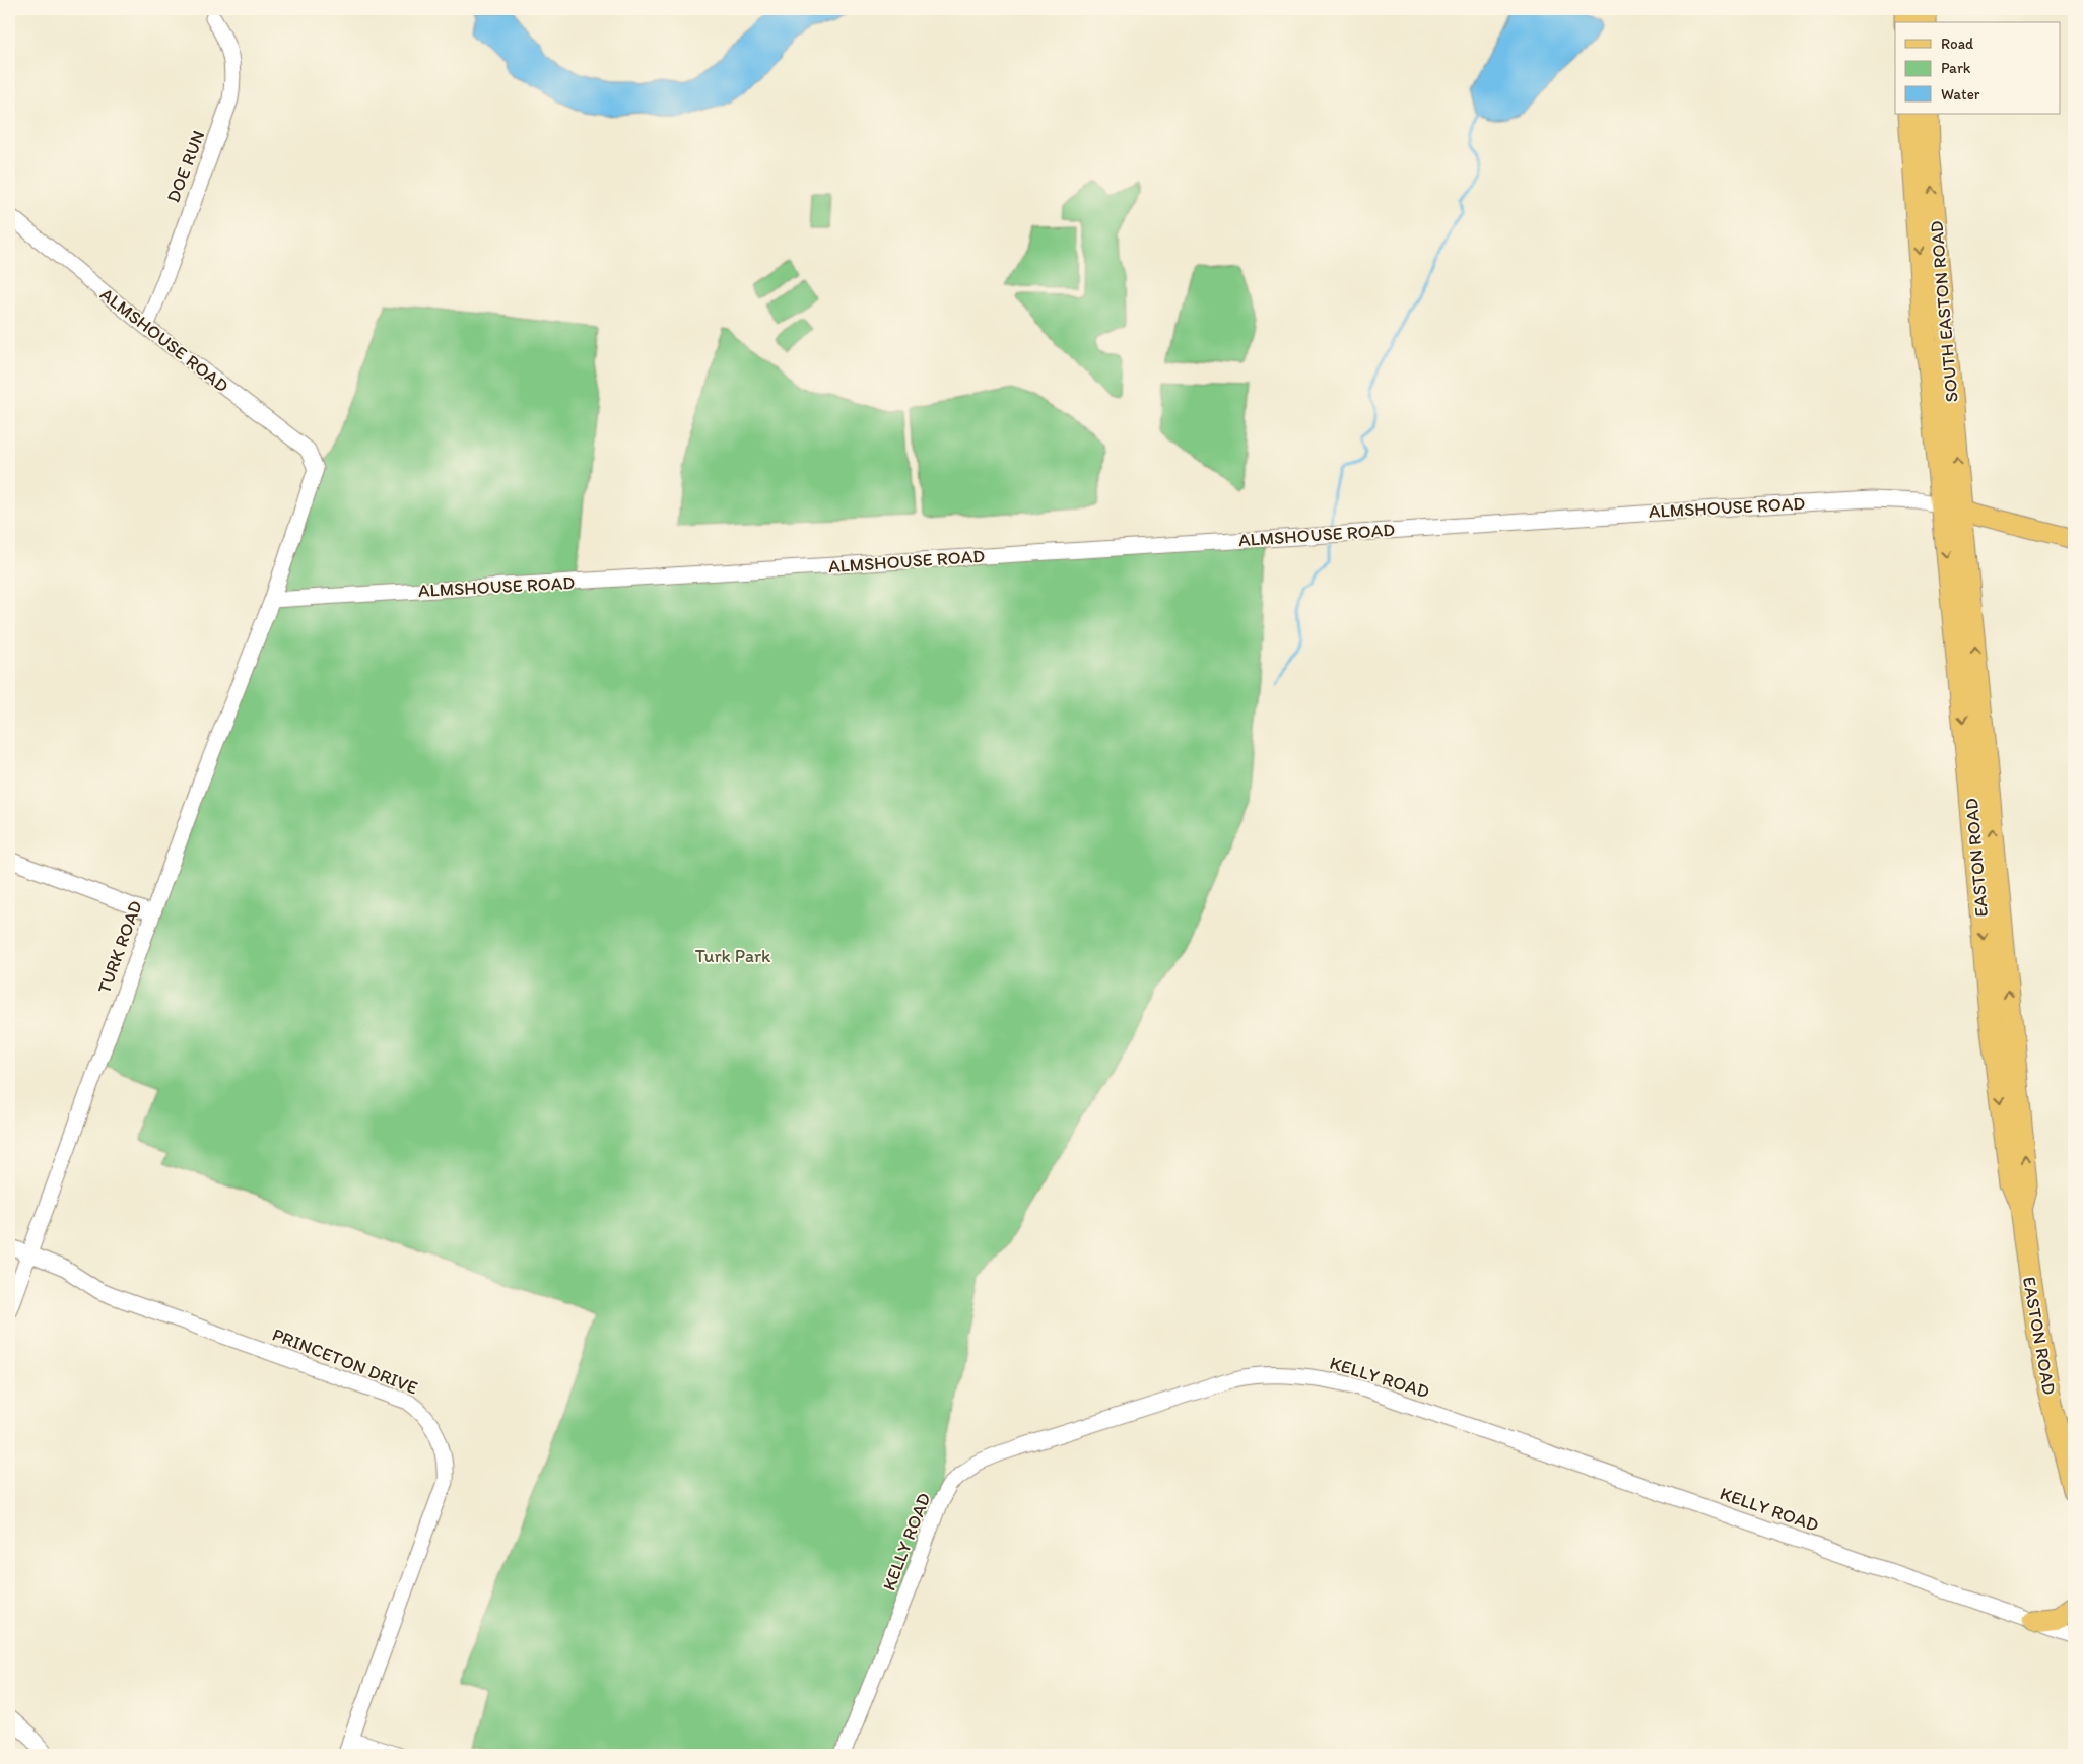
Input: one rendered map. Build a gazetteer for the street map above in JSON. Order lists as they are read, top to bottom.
{
  "streets": {
    "highway": ["SOUTH EASTON ROAD", "EASTON ROAD"],
    "main road": ["ALMSHOUSE ROAD"],
    "street": [
      "DOE RUN",
      "TURK ROAD",
      "PRINCETON DRIVE",
      "KELLY ROAD"
    ]
  },
  "crossings": [
    ["DOE RUN", "ALMSHOUSE ROAD"],
    ["SOUTH EASTON ROAD", "ALMSHOUSE ROAD"],
    ["SOUTH EASTON ROAD", "EASTON ROAD"],
    ["ALMSHOUSE ROAD", "EASTON ROAD"],
    ["ALMSHOUSE ROAD", "TURK ROAD"],
    ["TURK ROAD", "PRINCETON DRIVE"]
  ],
  "parks": ["Turk Park"],
  "legend": ["Road", "Park", "Water"]
}
